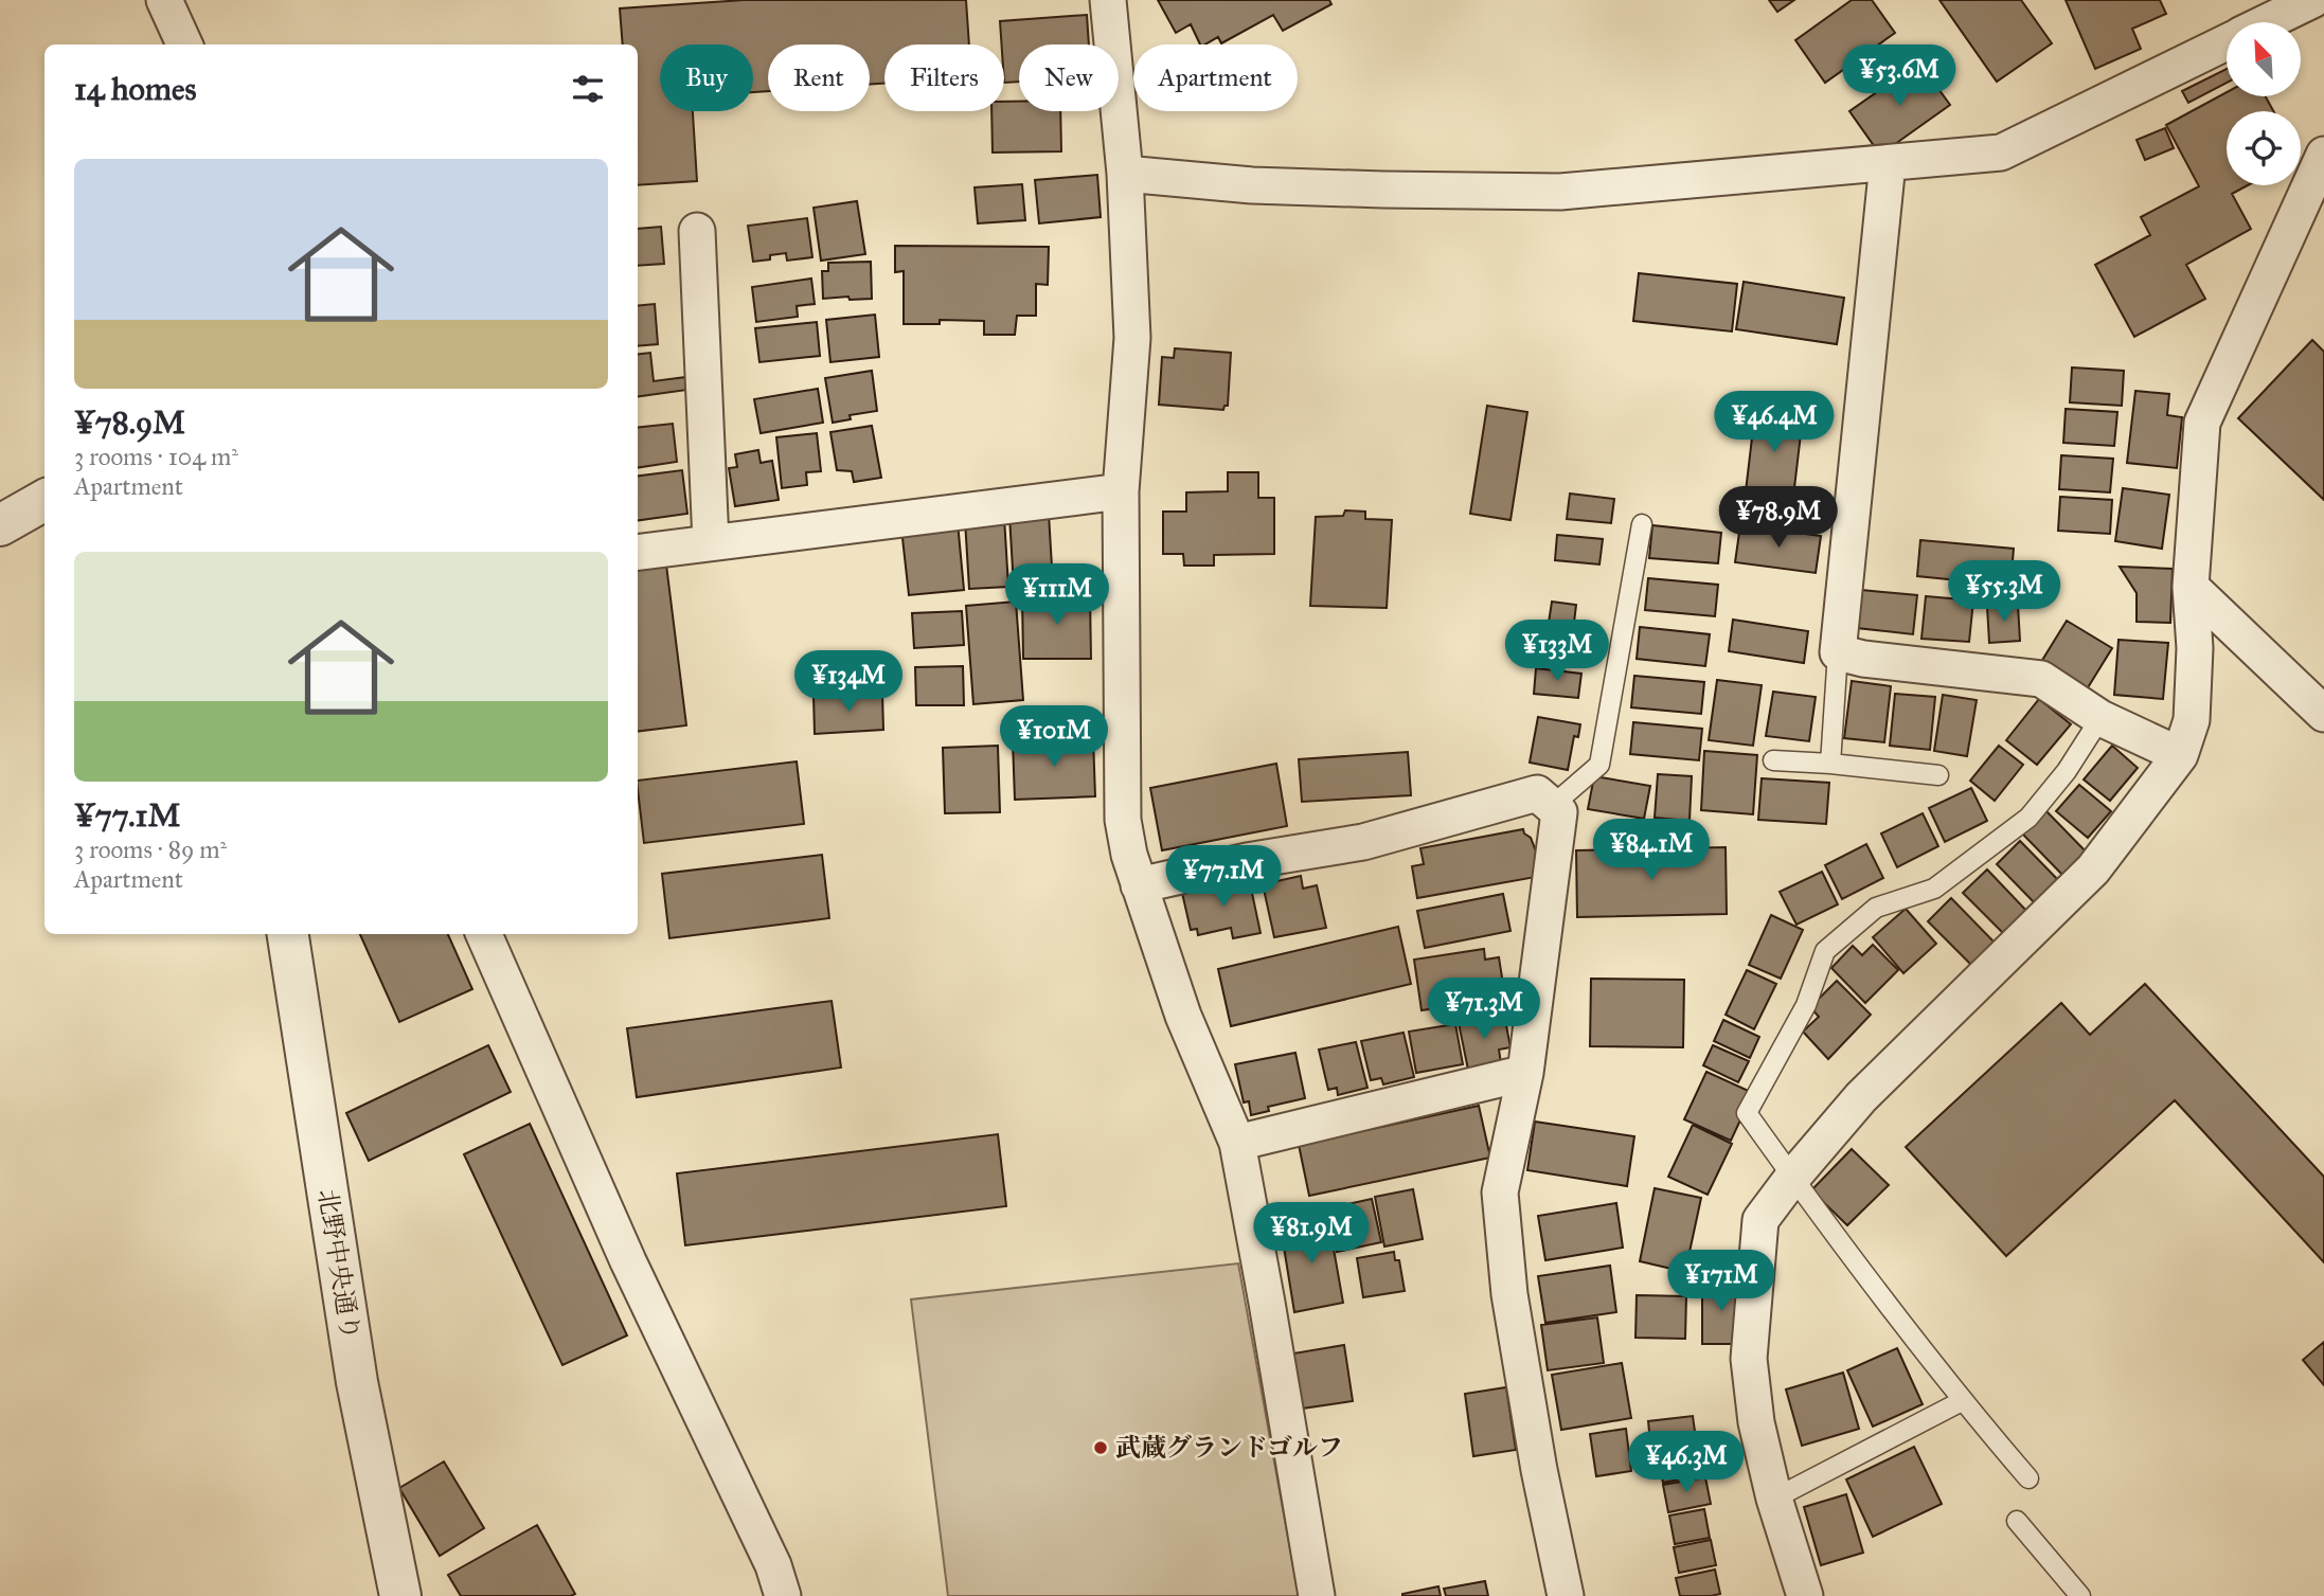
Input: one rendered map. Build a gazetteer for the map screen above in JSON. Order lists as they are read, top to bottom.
{
  "streets": {
    "street": ["北野中央通り"]
  },
  "places": ["武蔵グランドゴルフ"],
  "north": "top left",
  "page": {
    "price": [
      "¥53.6M",
      "¥46.4M",
      "¥78.9M",
      "¥55.3M",
      "¥111M",
      "¥133M",
      "¥134M",
      "¥101M",
      "¥84.1M",
      "¥77.1M",
      "¥71.3M",
      "¥81.9M",
      "¥171M",
      "¥46.3M"
    ],
    "chip": [
      "Buy",
      "Rent",
      "Filters",
      "New",
      "Apartment"
    ],
    "heading": "14 homes",
    "list": [
      {
        "name": "¥78.9M",
        "note": "3 rooms · 104 m² · Apartment"
      },
      {
        "name": "¥77.1M",
        "note": "3 rooms · 89 m² · Apartment"
      }
    ]
  }
}
